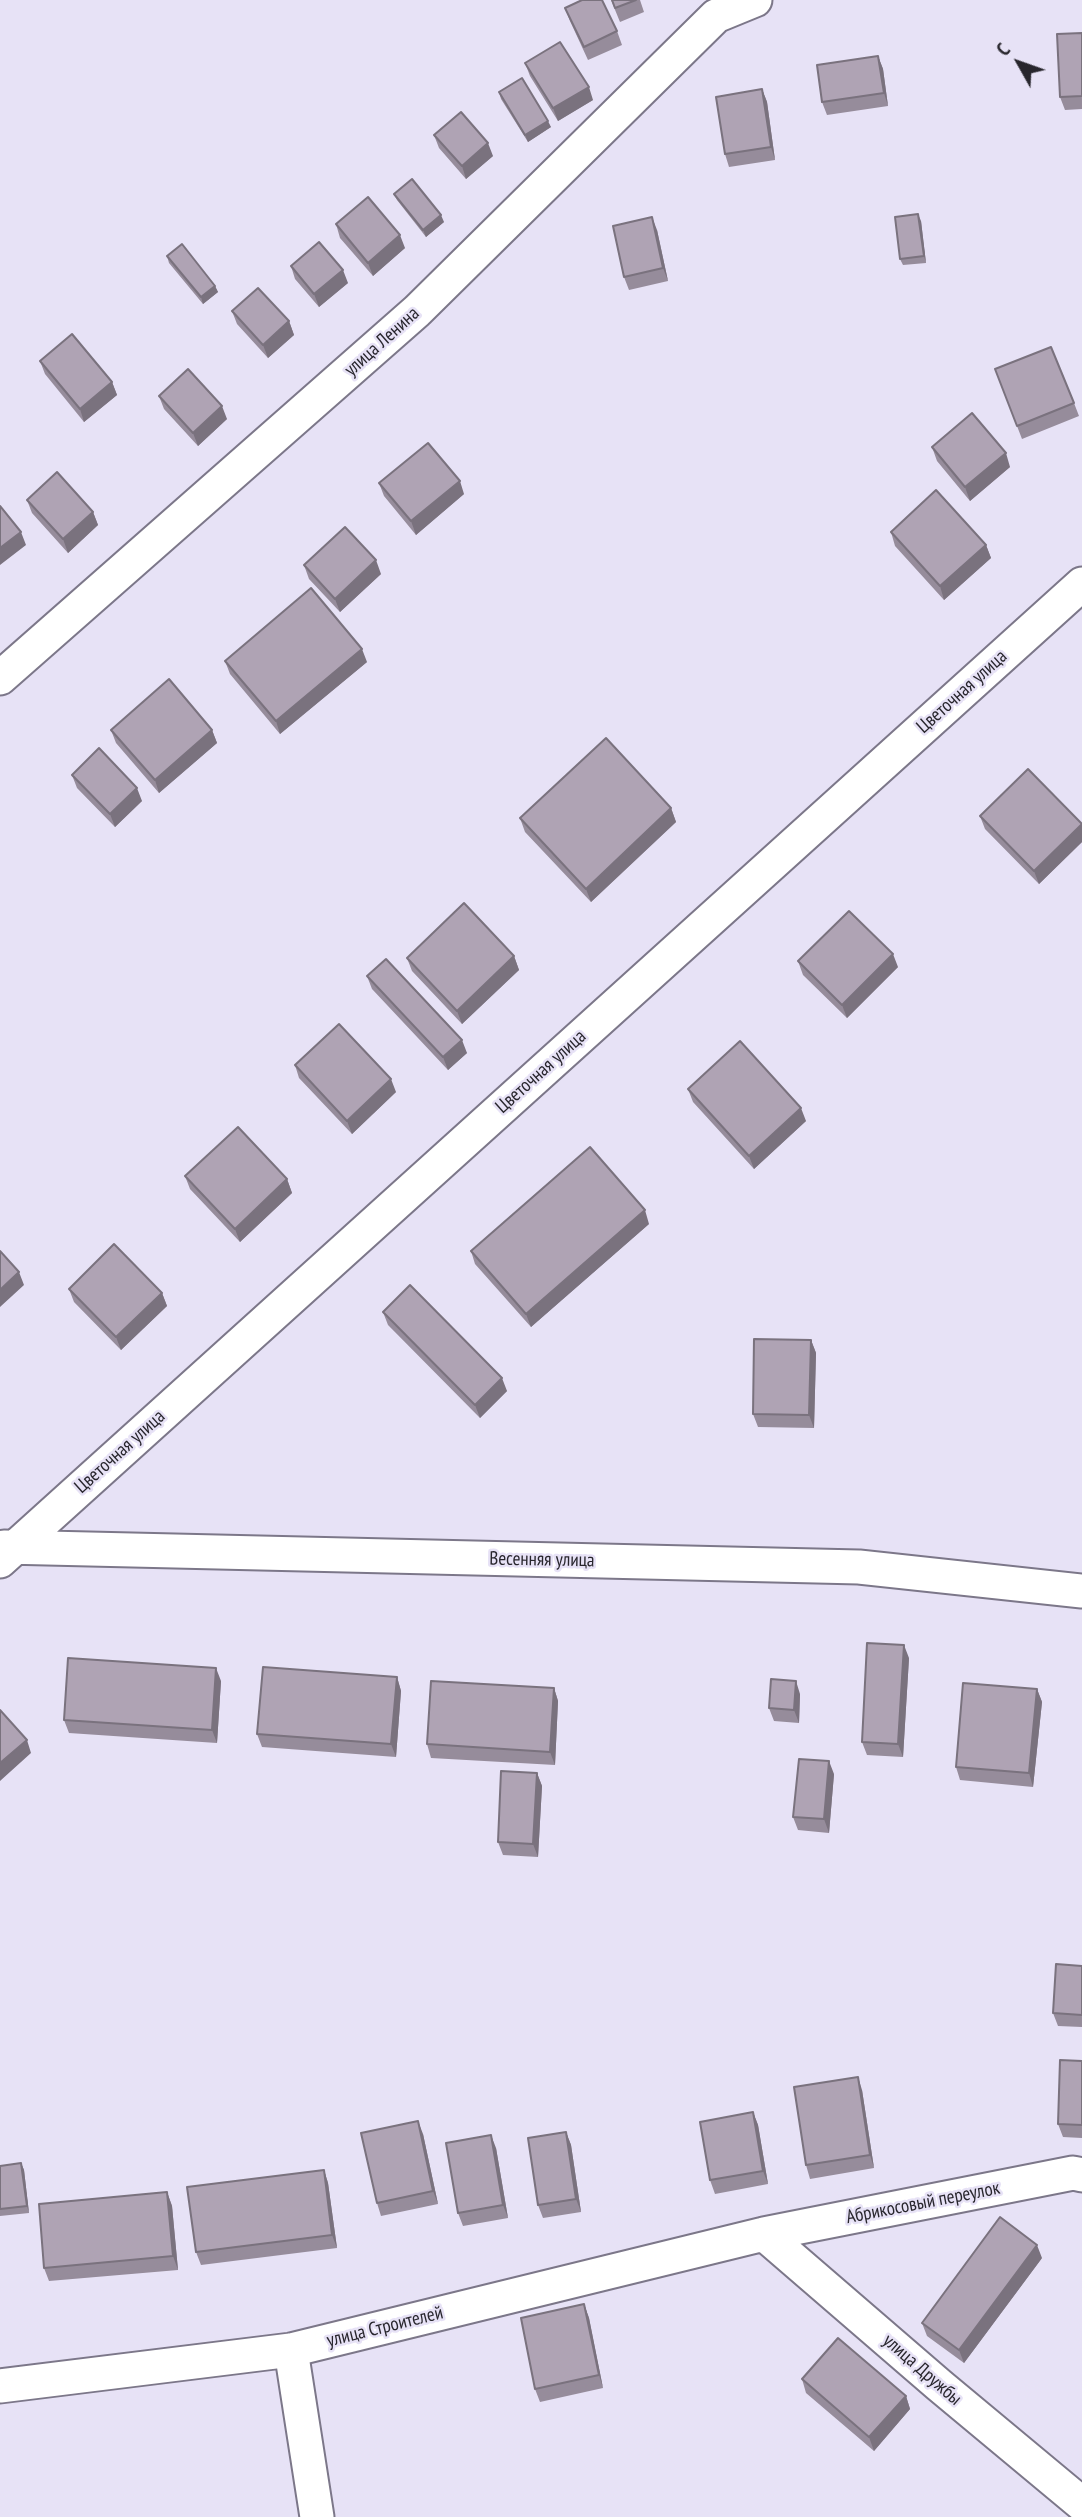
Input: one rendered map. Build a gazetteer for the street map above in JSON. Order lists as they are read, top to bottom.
{
  "streets": {
    "street": [
      "улица Ленина",
      "Цветочная улица",
      "Весенняя улица",
      "Абрикосовый переулок",
      "улица Строителей",
      "улица Дружбы"
    ]
  },
  "crossings": [
    ["Цветочная улица", "Весенняя улица"],
    ["Абрикосовый переулок", "улица Строителей"],
    ["Абрикосовый переулок", "улица Дружбы"],
    ["улица Строителей", "улица Дружбы"]
  ],
  "north": "top left"
}
